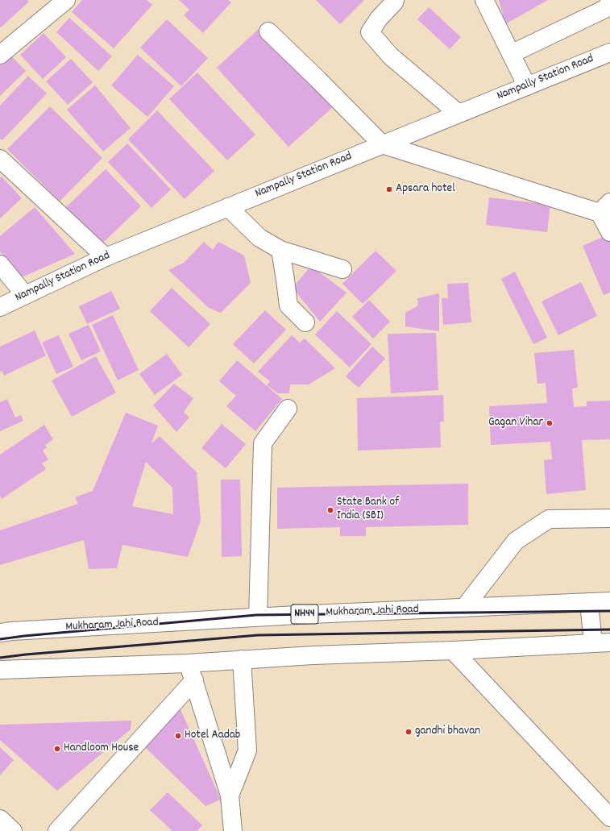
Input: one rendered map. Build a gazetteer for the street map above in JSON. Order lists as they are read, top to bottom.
{
  "streets": {
    "main road": ["Nampally Station Road", "Mukharam Jahi Road", "NH44"]
  },
  "places": [
    "Apsara hotel",
    "Gagan Vihar",
    "State Bank of India (SBI)",
    "gandhi bhavan",
    "Hotel Aadab",
    "Handloom House"
  ]
}
